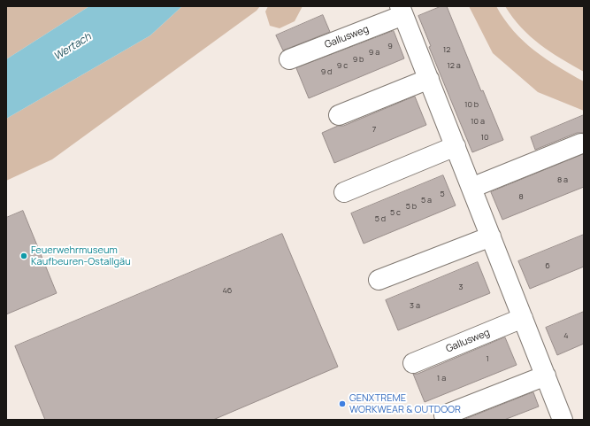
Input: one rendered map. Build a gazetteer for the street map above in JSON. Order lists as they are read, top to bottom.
{
  "streets": {
    "street": ["Gallusweg"]
  },
  "water": ["Wertach"],
  "places": ["Feuerwehrmuseum Kaufbeuren-Ostallgäu", "GENXTREME WORKWEAR & OUTDOOR"],
  "house_numbers": [
    "9",
    "12",
    "9 a",
    "9 b",
    "9 c",
    "12 a",
    "9 d",
    "10 b",
    "10 a",
    "7",
    "10",
    "8 a",
    "5",
    "8",
    "5 a",
    "5 b",
    "5 c",
    "5 d",
    "6",
    "3",
    "46",
    "3 a",
    "4",
    "1",
    "1 a"
  ]
}
